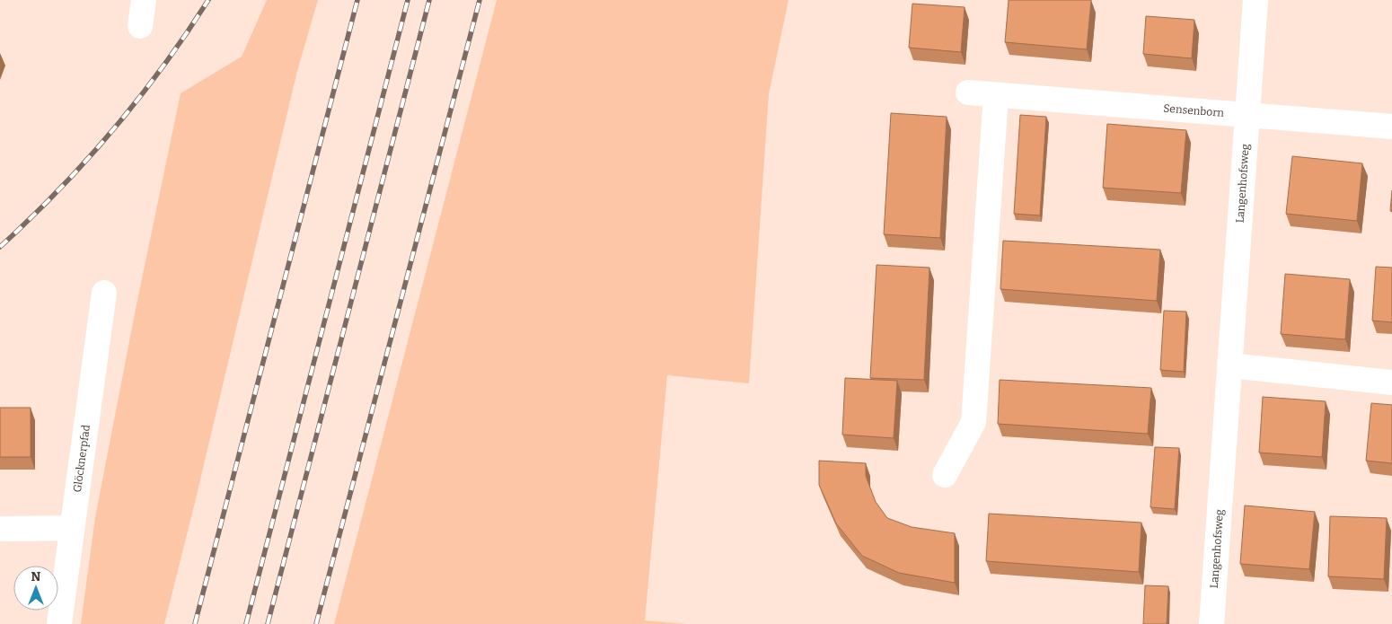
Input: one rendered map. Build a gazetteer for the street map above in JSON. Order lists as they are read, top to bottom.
{
  "streets": {
    "street": ["Sensenborn", "Langenhofsweg", "Glöcknerpfad"]
  },
  "crossings": [
    ["Sensenborn", "Langenhofsweg"]
  ],
  "north": "top"
}
